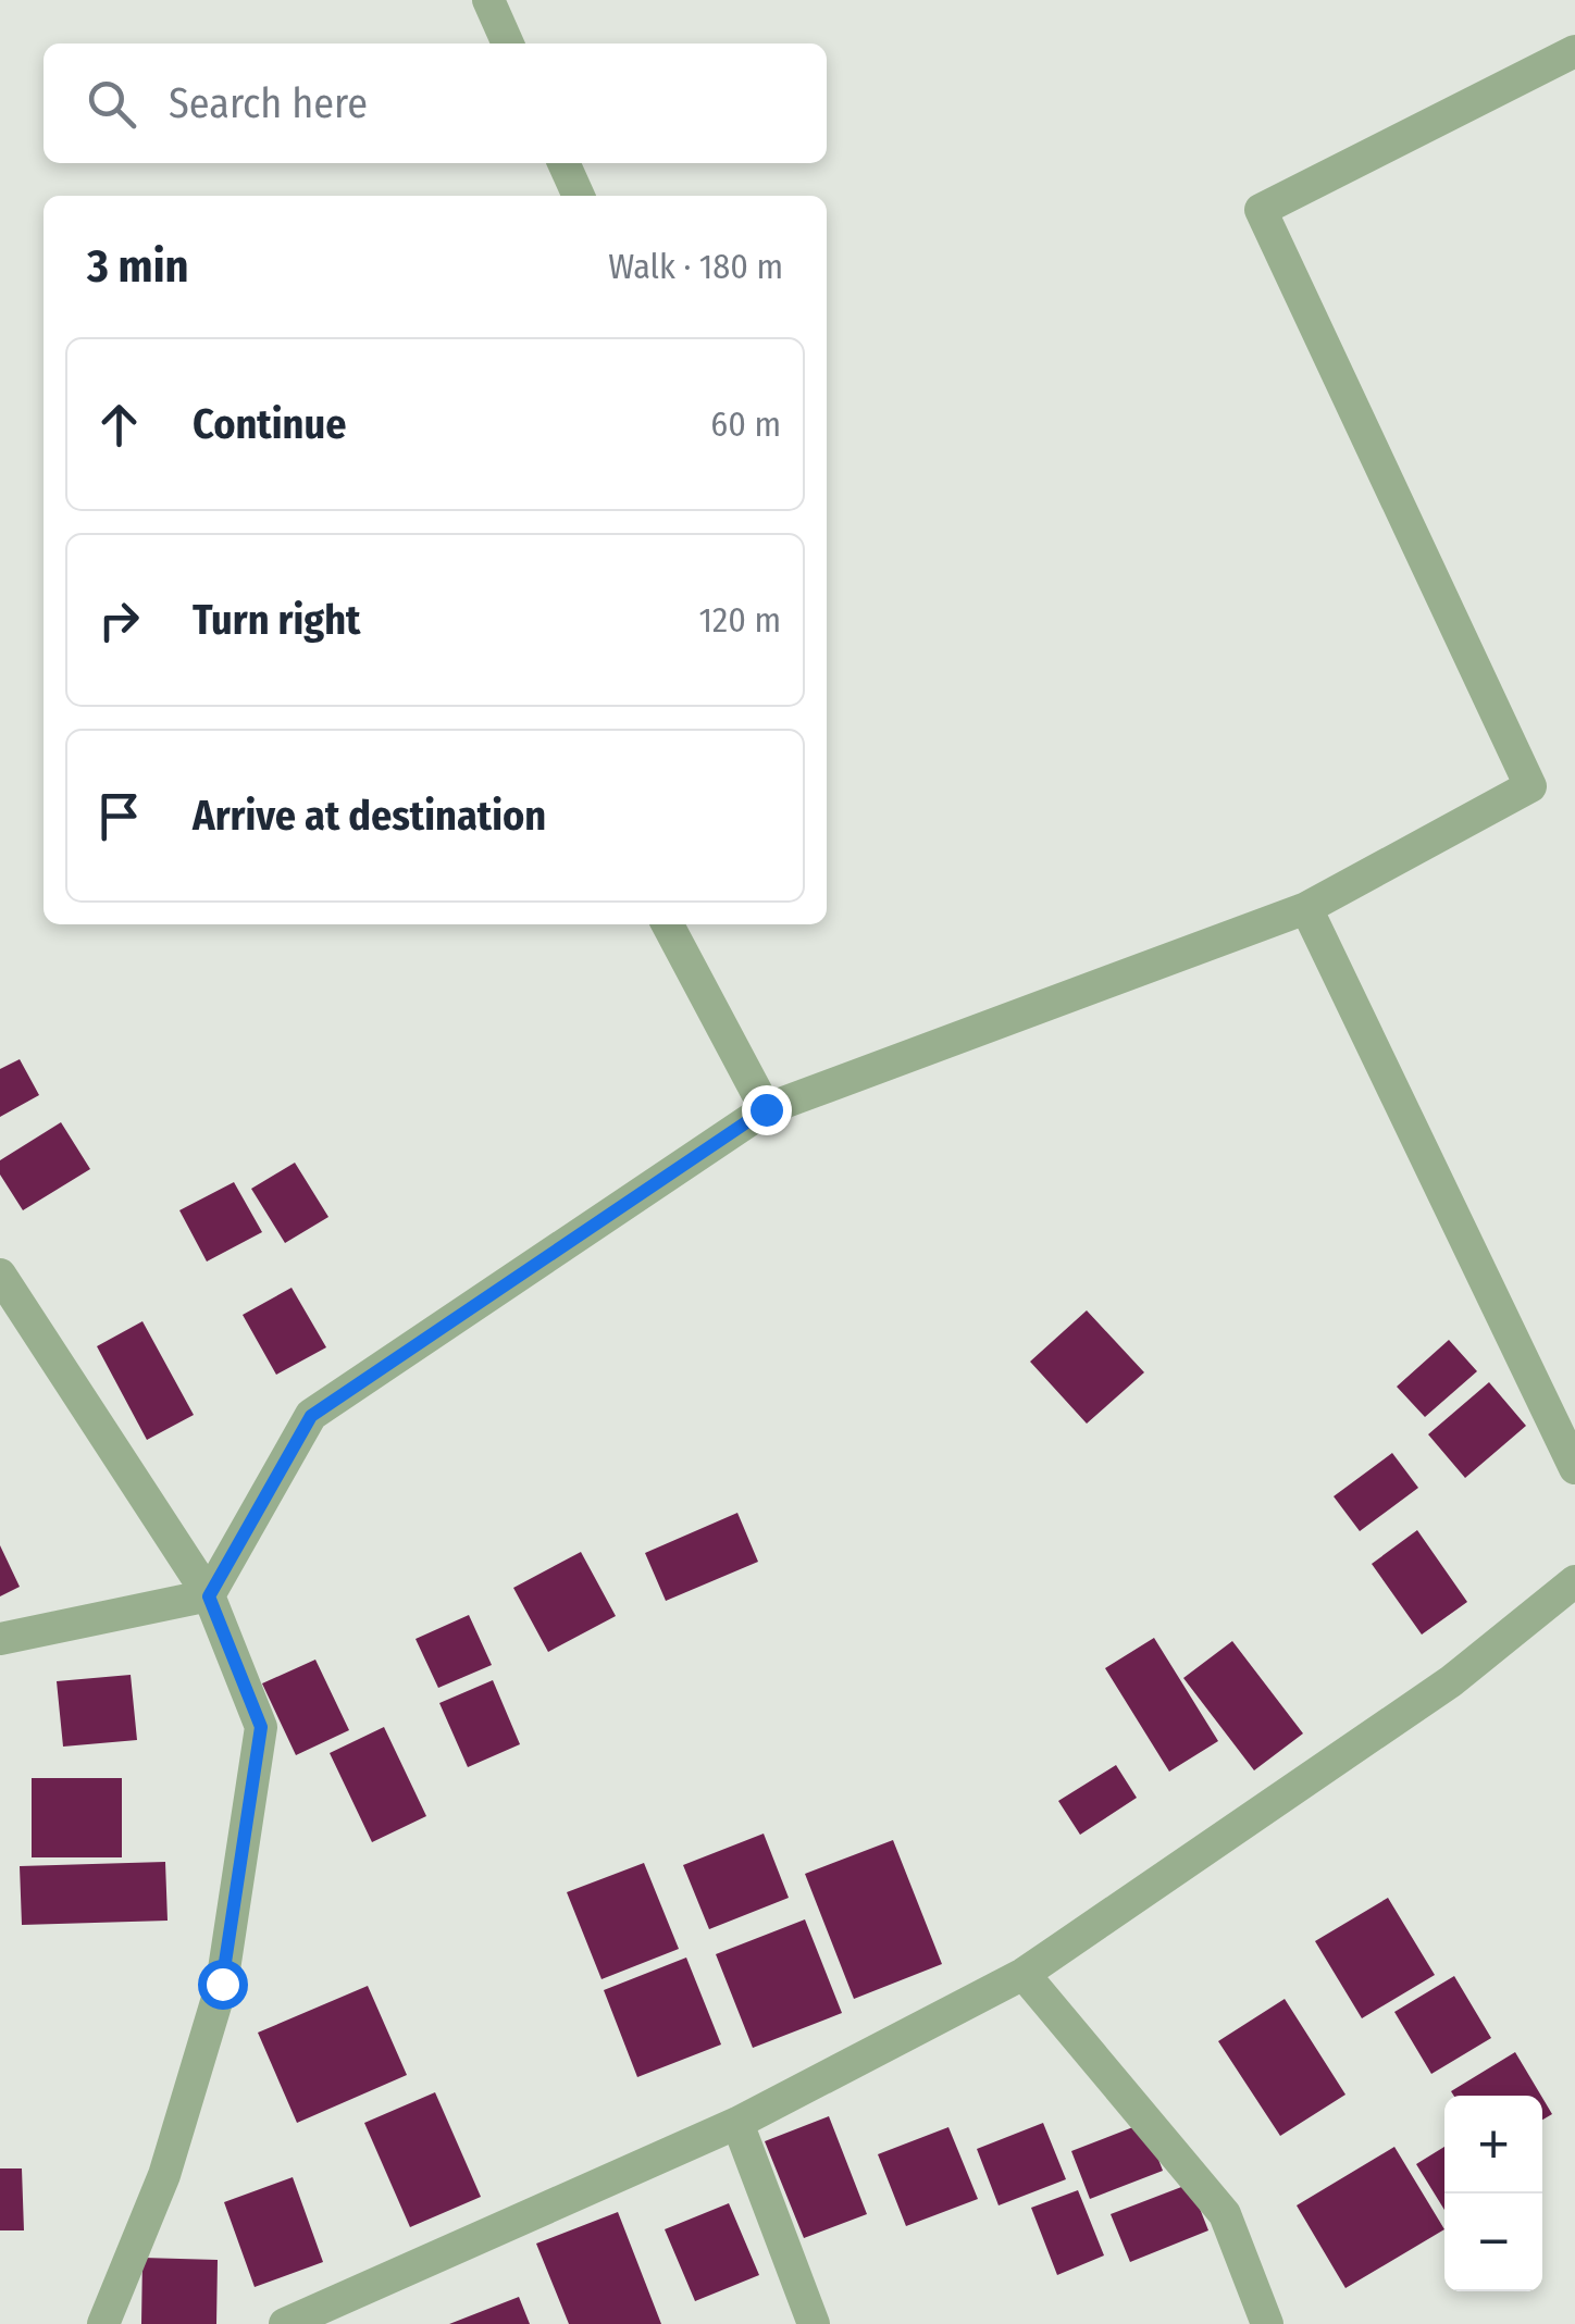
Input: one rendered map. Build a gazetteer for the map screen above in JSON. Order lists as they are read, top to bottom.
{
  "page": {
    "search": "Search here",
    "heading": ["3 min", "Walk · 180 m"],
    "list": [
      ["Continue", "60 m"],
      ["Turn right", "120 m"],
      "Arrive at destination"
    ],
    "map_buttons": ["+", "−"]
  }
}
